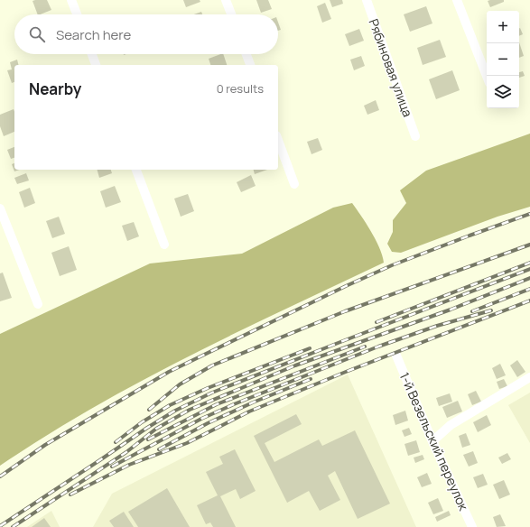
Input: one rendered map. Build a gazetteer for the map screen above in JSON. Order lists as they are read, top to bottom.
{
  "streets": {
    "street": ["Рябиновая улица", "1-й Везельский переулок"]
  },
  "page": {
    "map_buttons": ["+", "−"],
    "search": "Search here",
    "heading": ["Nearby", "0 results"]
  }
}
